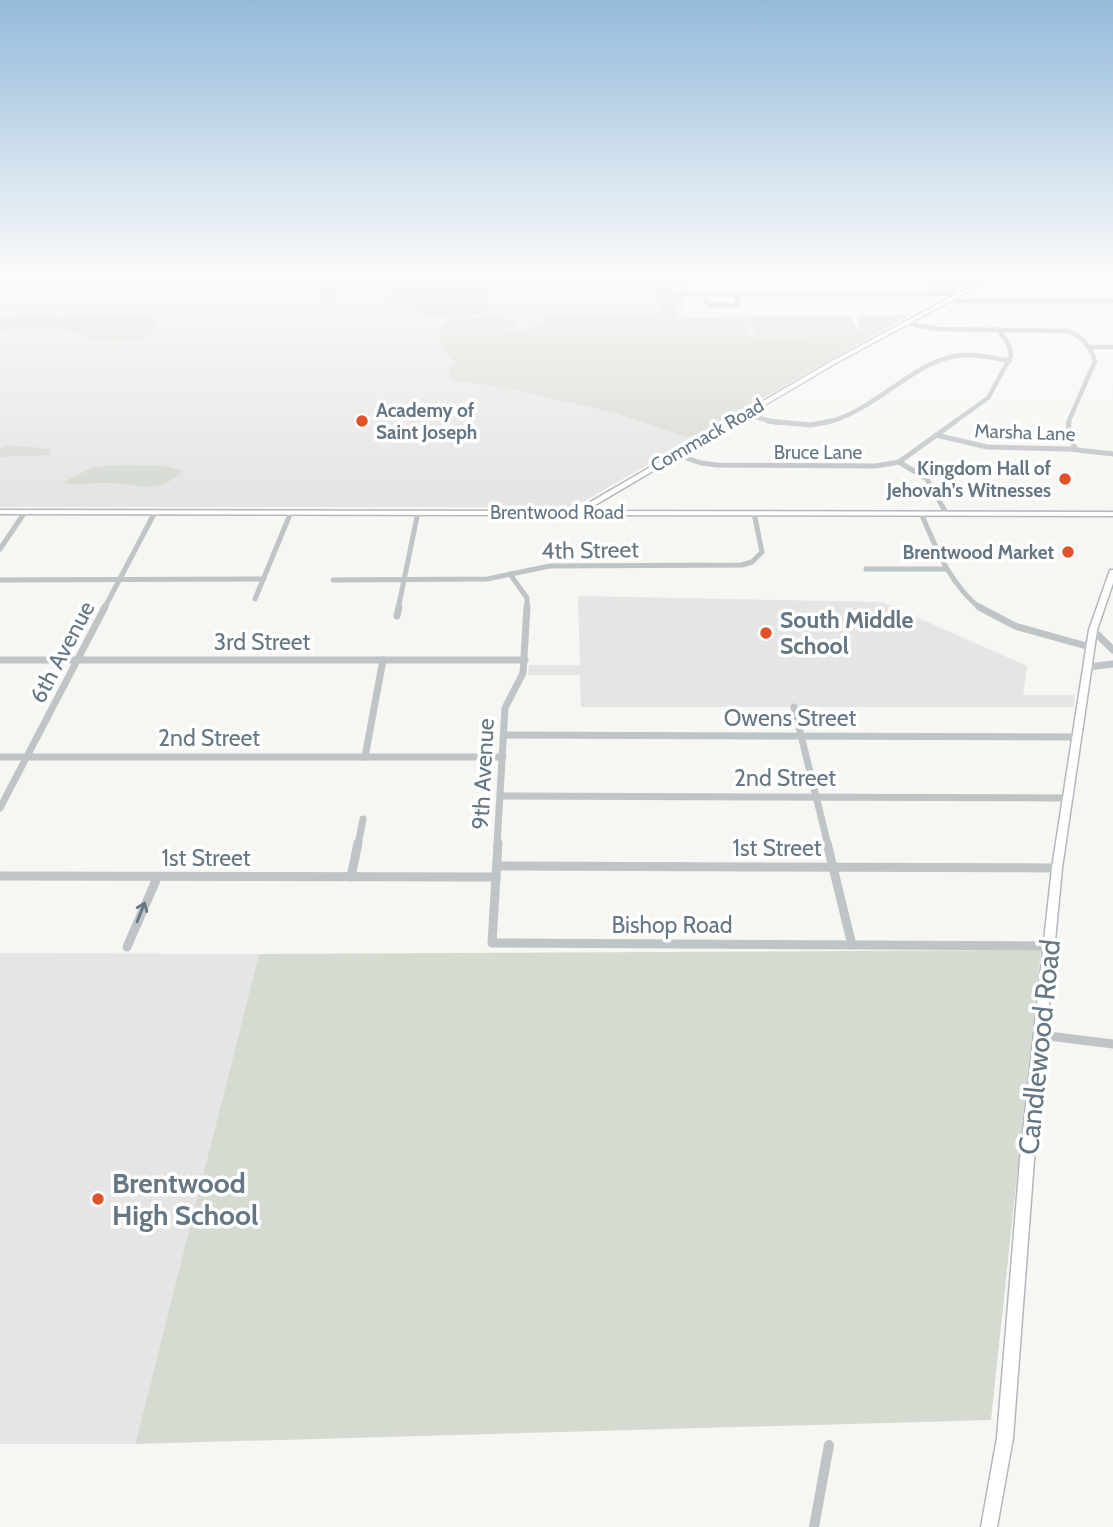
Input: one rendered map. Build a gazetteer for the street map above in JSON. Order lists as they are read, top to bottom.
{
  "streets": {
    "street": [
      "Marsha Lane",
      "Commack Road",
      "Bruce Lane",
      "Brentwood Road",
      "4th Street",
      "3rd Street",
      "6th Avenue",
      "Owens Street",
      "2nd Street",
      "9th Avenue",
      "1st Street",
      "Bishop Road",
      "Candlewood Road"
    ]
  },
  "crossings": [
    ["Marsha Lane", "Bruce Lane"],
    ["Commack Road", "Bruce Lane"],
    ["Commack Road", "Brentwood Road"],
    ["Brentwood Road", "4th Street"],
    ["Brentwood Road", "6th Avenue"],
    ["4th Street", "9th Avenue"],
    ["3rd Street", "6th Avenue"],
    ["3rd Street", "9th Avenue"],
    ["6th Avenue", "2nd Street"],
    ["Owens Street", "9th Avenue"],
    ["Owens Street", "Candlewood Road"],
    ["2nd Street", "9th Avenue"],
    ["2nd Street", "Candlewood Road"],
    ["9th Avenue", "1st Street"],
    ["9th Avenue", "Bishop Road"],
    ["1st Street", "Candlewood Road"],
    ["Bishop Road", "Candlewood Road"]
  ],
  "places": [
    "Academy of Saint Joseph",
    "Kingdom Hall of Jehovah’s Witnesses",
    "Brentwood Market",
    "South Middle School",
    "Brentwood High School"
  ]
}
